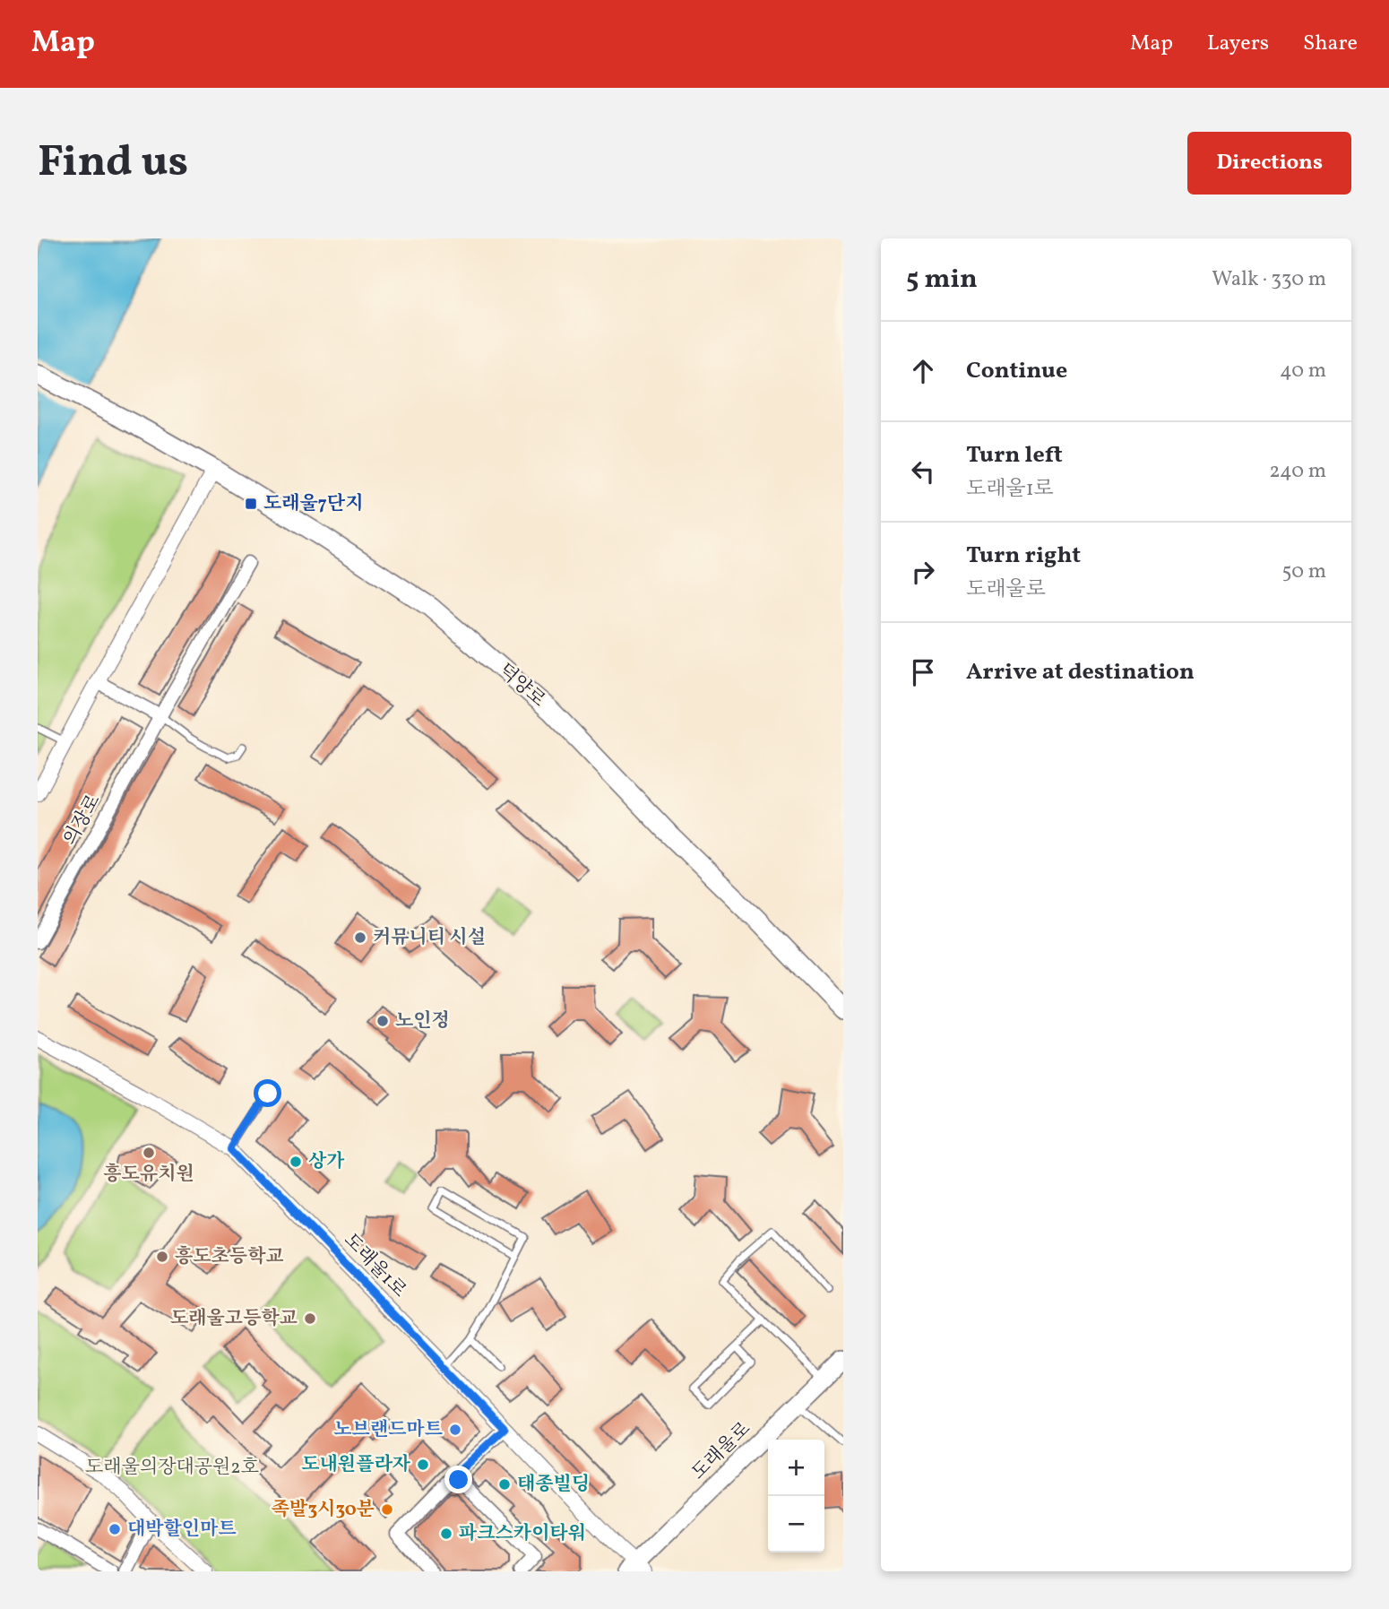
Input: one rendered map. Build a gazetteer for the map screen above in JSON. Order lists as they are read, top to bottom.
{
  "streets": {
    "main road": ["덕양로", "도래울로"],
    "street": ["의장로", "도래울1로"]
  },
  "crossings": [
    ["도래울1로", "도래울로"]
  ],
  "parks": ["도래울의장대공원2호"],
  "places": {
    "transit": ["도래울7단지"],
    "other": [
      "커뮤니티 시설",
      "노인정",
      "흥도유치원",
      "상가",
      "흥도초등학교",
      "도래울고등학교",
      "노브랜드마트",
      "도내원플라자",
      "태종빌딩",
      "족발3시30분",
      "대박할인마트",
      "파크스카이타워"
    ]
  },
  "page": {
    "header": "Map",
    "nav": ["Map", "Layers", "Share"],
    "buttons": "Directions",
    "title": "Find us",
    "heading": ["5 min", "Walk · 330 m"],
    "list": [
      ["Continue", "40 m"],
      ["Turn left", "도래울1로", "240 m"],
      ["Turn right", "도래울로", "50 m"],
      "Arrive at destination"
    ],
    "map_buttons": ["+", "−"]
  }
}
